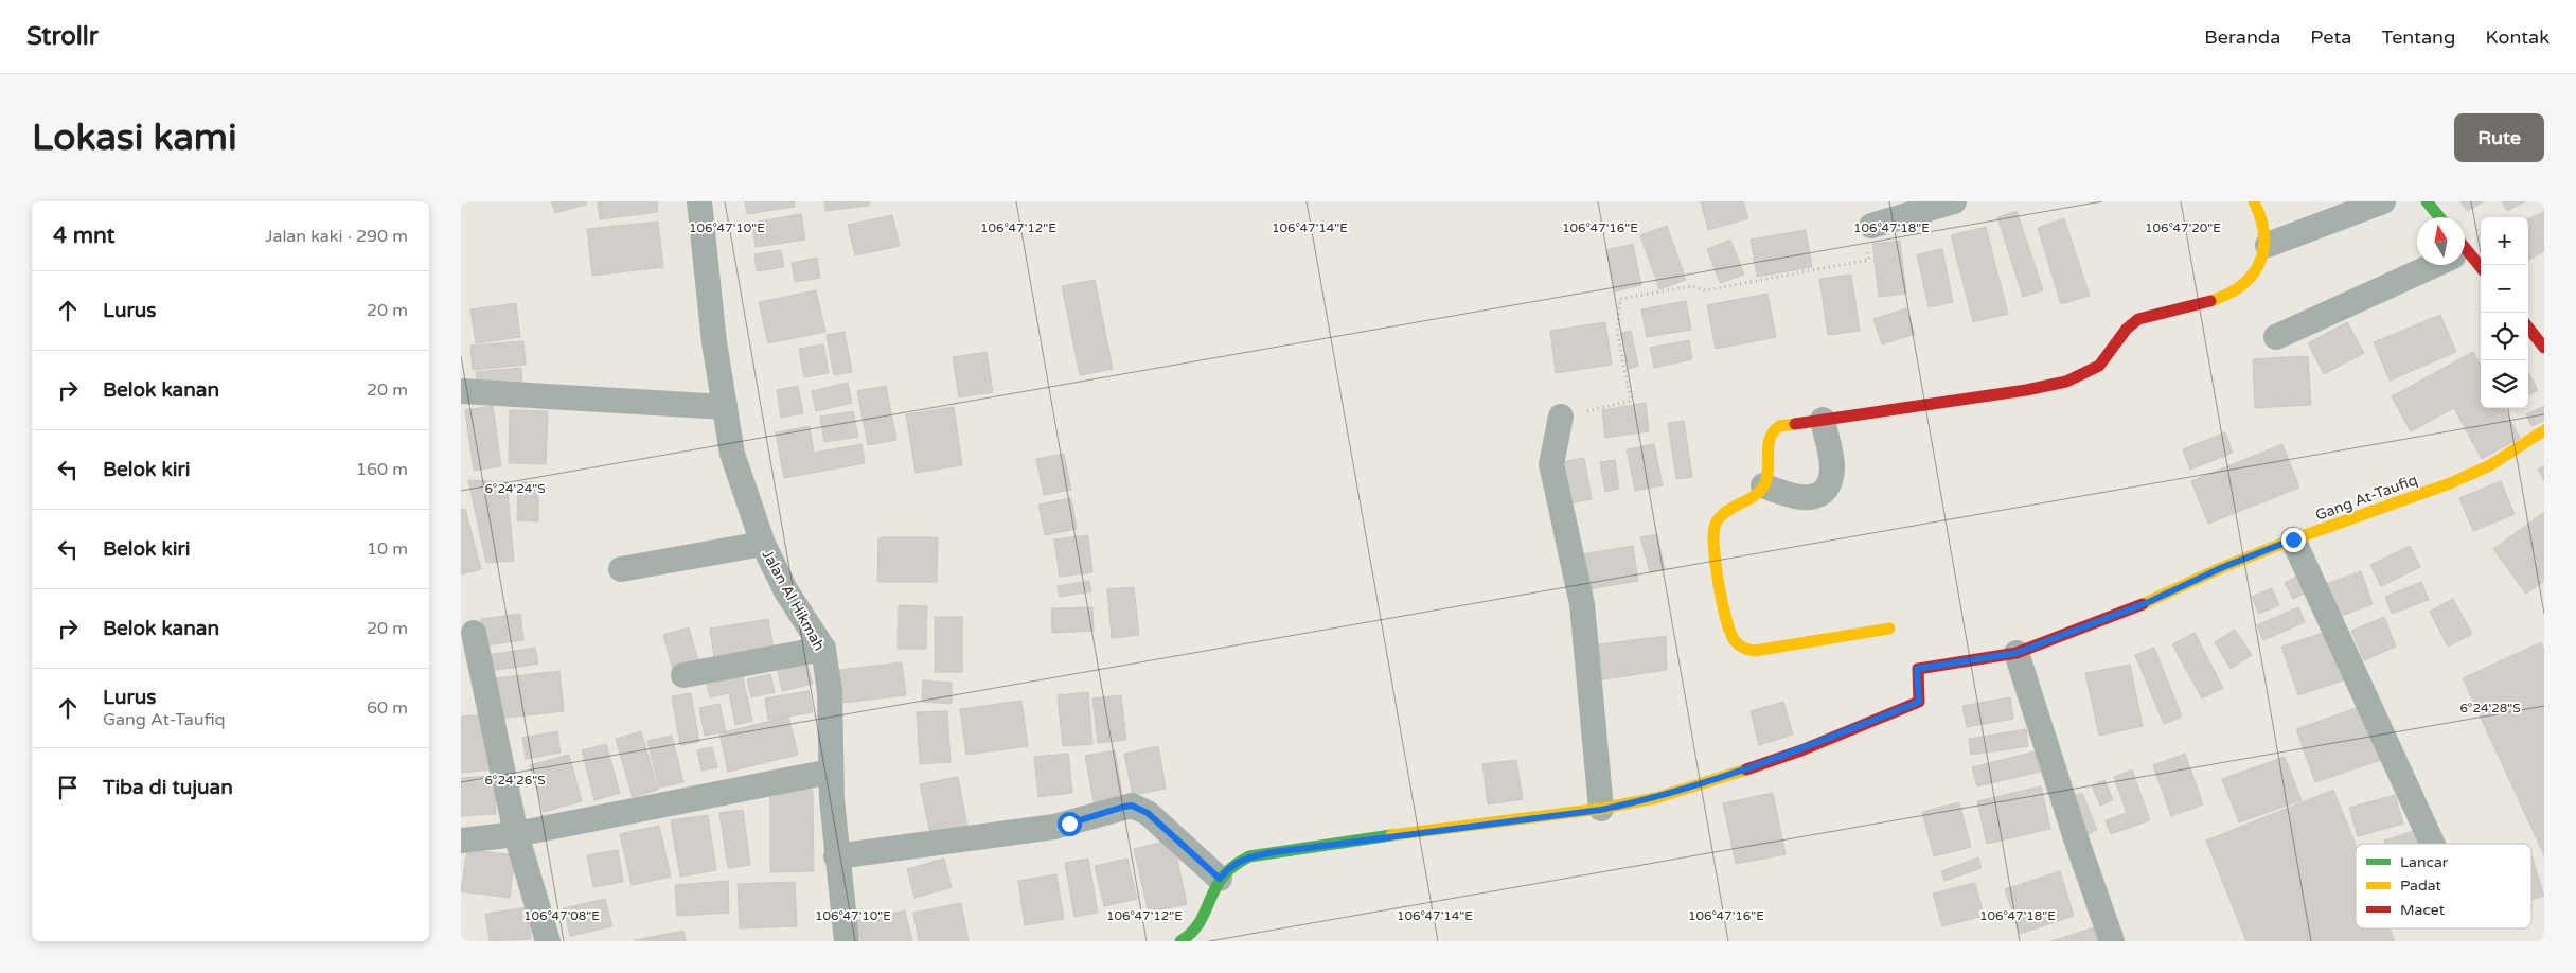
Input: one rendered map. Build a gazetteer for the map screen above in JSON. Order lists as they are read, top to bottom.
{
  "streets": {
    "street": ["Gang At-Taufiq", "Jalan Al Hikmah"]
  },
  "legend": ["Lancar", "Padat", "Macet"],
  "north": "top",
  "page": {
    "header": "Strollr",
    "nav": [
      "Beranda",
      "Peta",
      "Tentang",
      "Kontak"
    ],
    "buttons": "Rute",
    "title": "Lokasi kami",
    "heading": ["4 mnt", "Jalan kaki · 290 m"],
    "map_buttons": ["+", "−"],
    "list": [
      ["Lurus", "20 m"],
      ["Belok kanan", "20 m"],
      ["Belok kiri", "160 m"],
      ["Belok kiri", "10 m"],
      ["Belok kanan", "20 m"],
      ["Lurus", "Gang At-Taufiq", "60 m"],
      "Tiba di tujuan"
    ]
  },
  "coordinates": [
    "106°47'10\"E",
    "106°47'12\"E",
    "106°47'14\"E",
    "106°47'16\"E",
    "106°47'18\"E",
    "106°47'20\"E",
    "6°24'24\"S",
    "6°24'28\"S",
    "6°24'26\"S",
    "106°47'08\"E"
  ]
}
